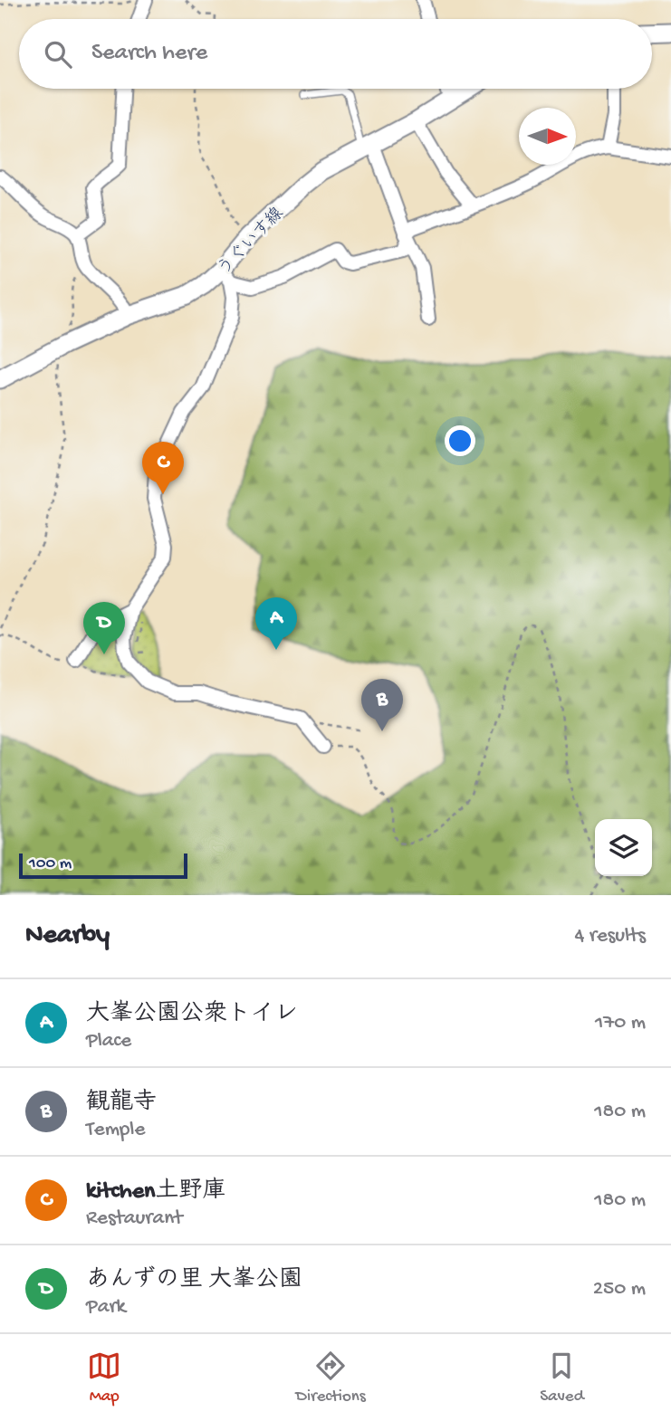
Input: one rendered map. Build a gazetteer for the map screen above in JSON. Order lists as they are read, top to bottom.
{
  "streets": {
    "street": ["うぐいす線"]
  },
  "scale_bar": "100 m",
  "north": "right",
  "page": {
    "search": "Search here",
    "pins": [
      "C",
      "A",
      "D",
      "B"
    ],
    "scale": "100 m",
    "heading": ["Nearby", "4 results"],
    "list": [
      {
        "mark": "A",
        "name": "大峯公園公衆トイレ",
        "note": "Place",
        "value": "170 m"
      },
      {
        "mark": "B",
        "name": "観龍寺",
        "note": "Temple",
        "value": "180 m"
      },
      {
        "mark": "C",
        "name": "kitchen土野庫",
        "note": "Restaurant",
        "value": "180 m"
      },
      {
        "mark": "D",
        "name": "あんずの里 大峯公園",
        "note": "Park",
        "value": "250 m"
      }
    ],
    "nav": ["Map", "Directions", "Saved"]
  }
}
